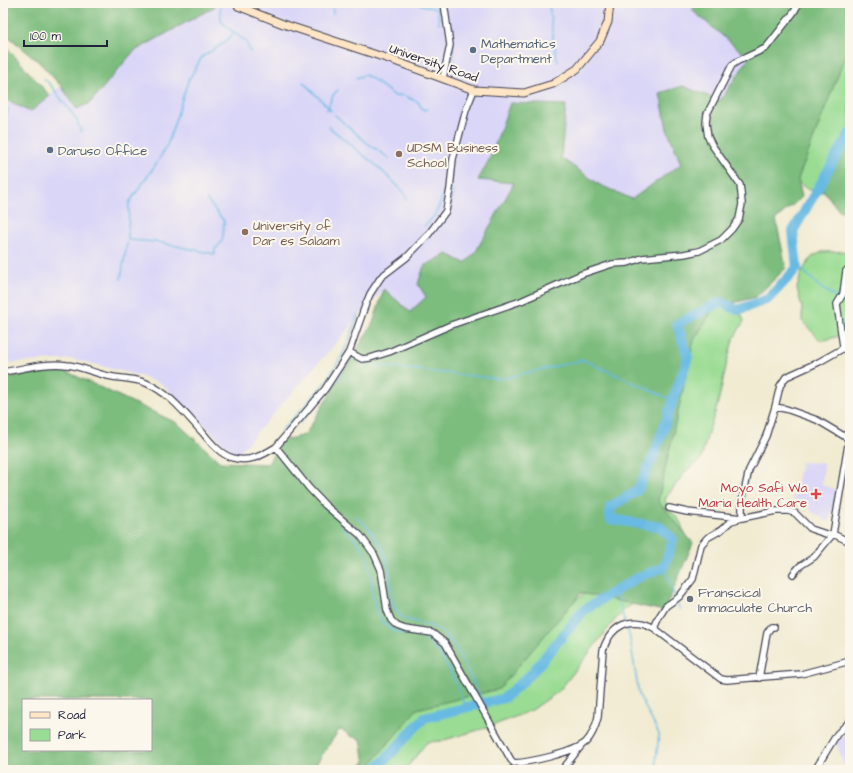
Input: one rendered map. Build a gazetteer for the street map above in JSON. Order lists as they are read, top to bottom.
{
  "streets": {
    "street": ["University Road"]
  },
  "places": {
    "other": [
      "Mathematics Department",
      "Daruso Office",
      "UDSM Business School",
      "University of Dar es Salaam",
      "Franscical Immaculate Church"
    ],
    "health": ["Moyo Safi Wa Maria Health Care"]
  },
  "legend": ["Road", "Park"],
  "scale_bar": "100 m"
}
